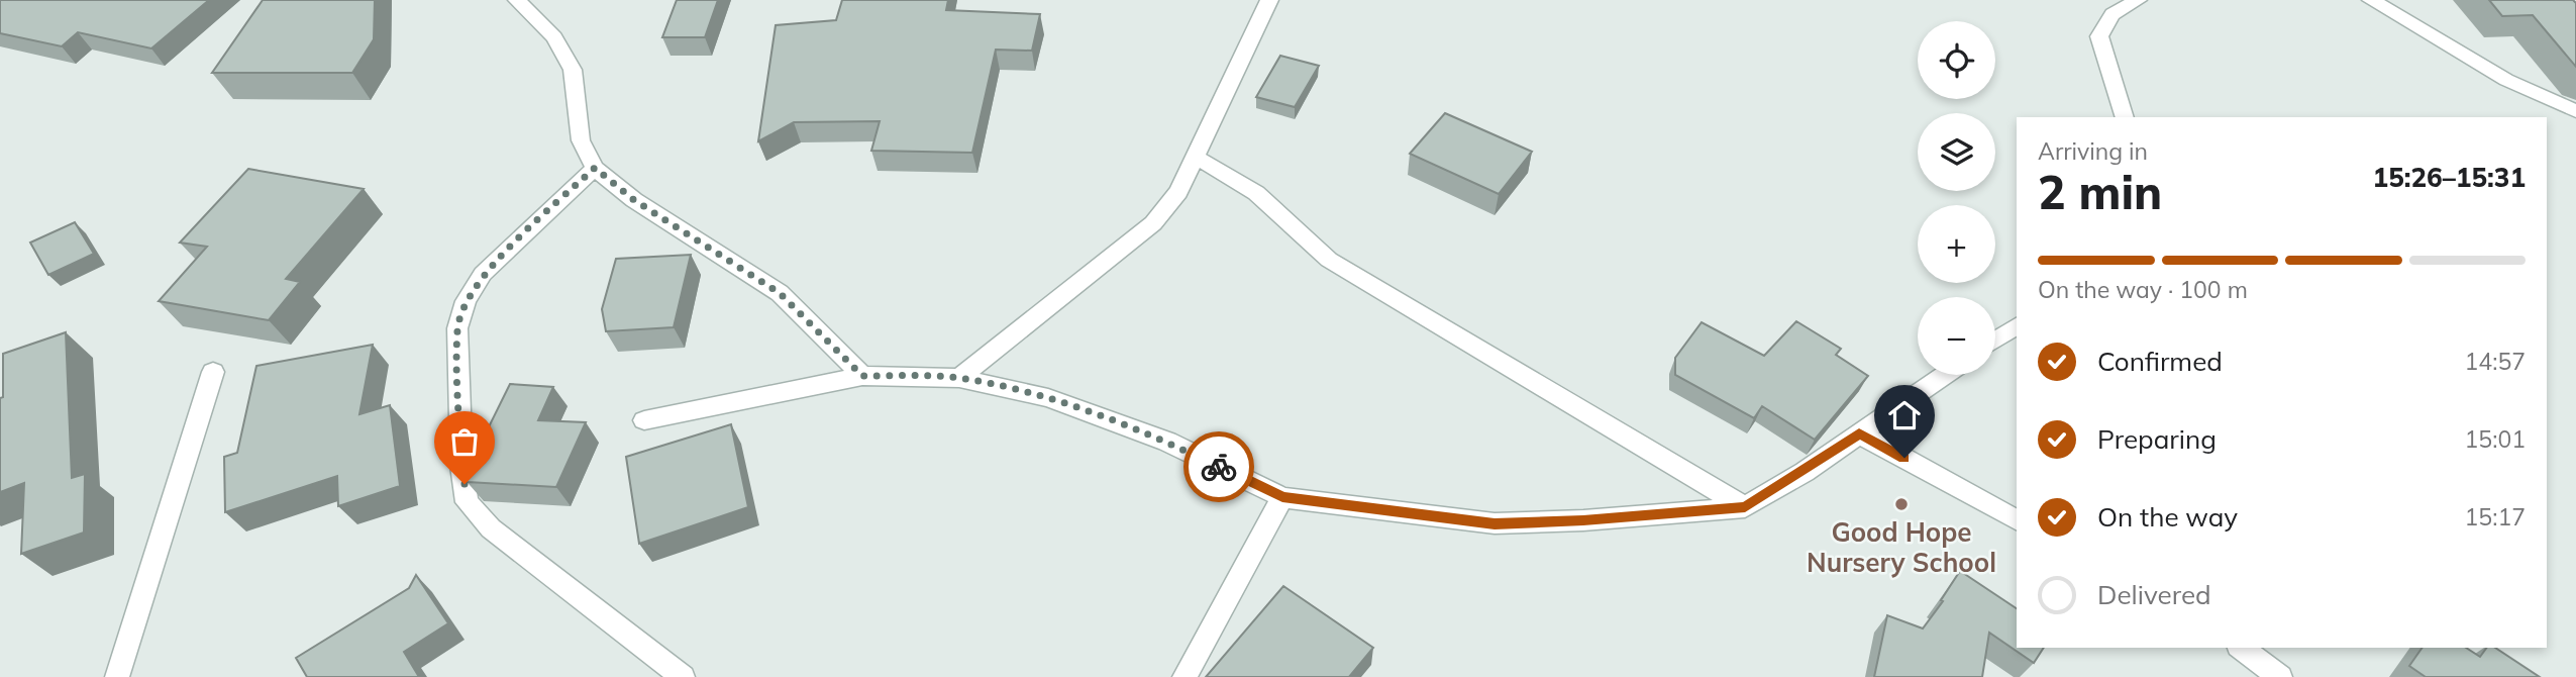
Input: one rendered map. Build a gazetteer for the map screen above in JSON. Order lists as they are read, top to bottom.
{
  "places": ["Good Hope Nursery School"],
  "page": {
    "map_buttons": ["+", "−"],
    "heading": ["2 min", "Arriving in", "15:26–15:31"],
    "bar": "On the way · 100 m",
    "list": [
      ["Confirmed", "14:57"],
      ["Preparing", "15:01"],
      ["On the way", "15:17"],
      "Delivered"
    ]
  }
}
